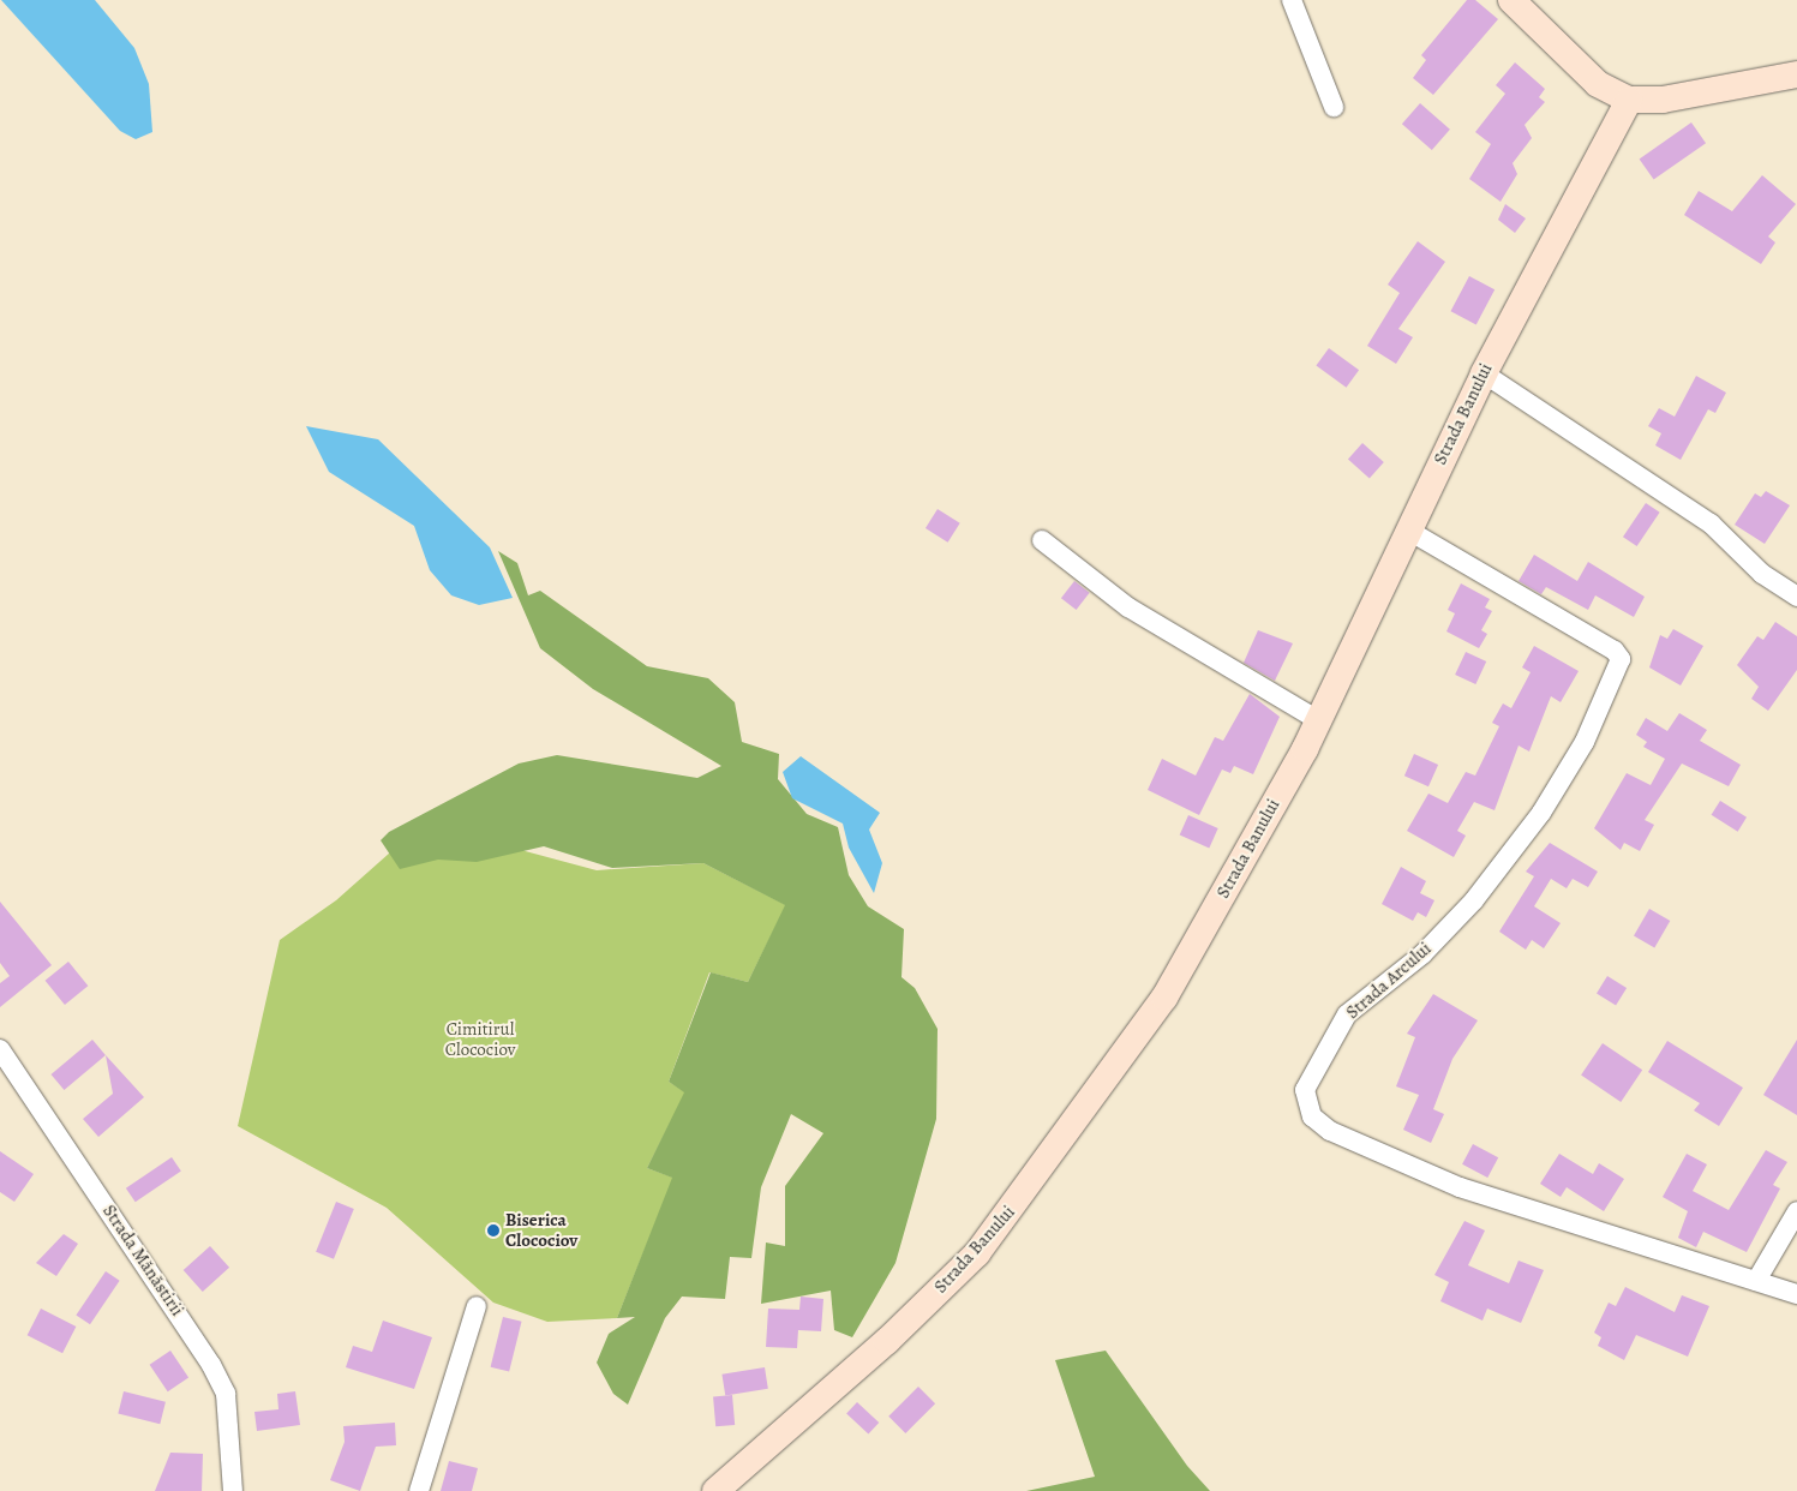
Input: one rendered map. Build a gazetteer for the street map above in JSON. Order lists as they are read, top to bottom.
{
  "streets": {
    "street": ["Strada Banului", "Strada Arcului", "Strada Mănăstirii"]
  },
  "crossings": [
    ["Strada Banului", "Strada Arcului"]
  ],
  "parks": ["Cimitirul Clocociov"],
  "places": ["Biserica Clocociov"]
}
